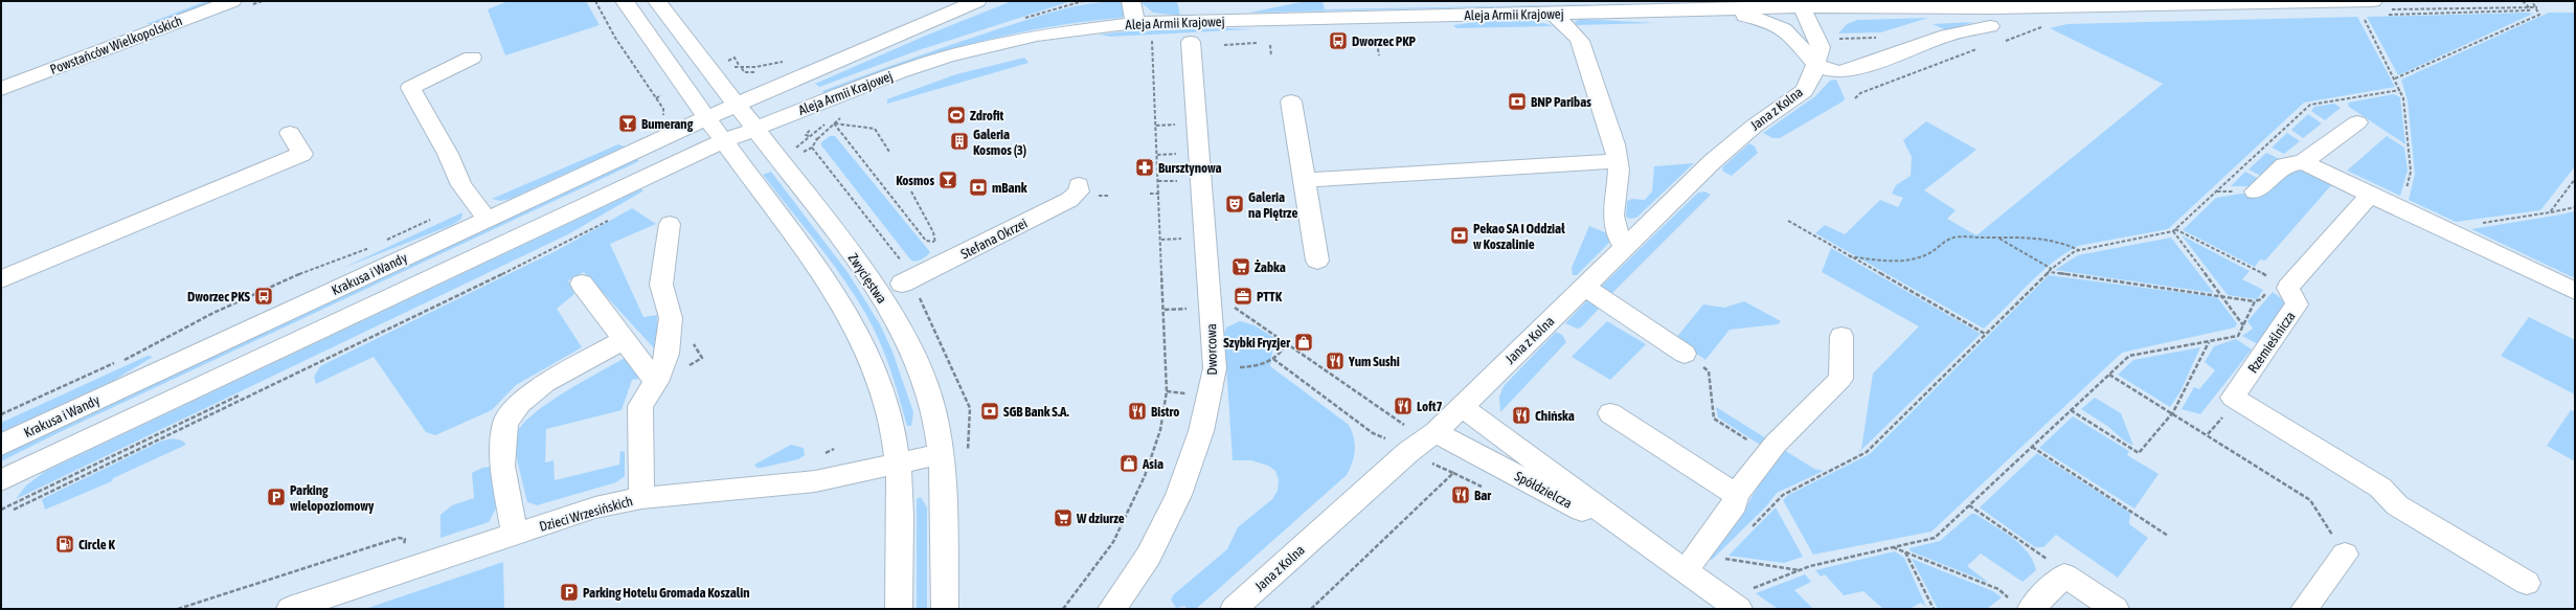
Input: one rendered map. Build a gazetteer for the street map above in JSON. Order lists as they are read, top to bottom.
{
  "streets": {
    "street": [
      "Aleja Armii Krajowej",
      "Powstańców Wielkopolskich",
      "Jana z Kolna",
      "Stefana Okrzei",
      "Krakusa i Wandy",
      "Zwycięstwa",
      "Rzemieślnicza",
      "Dworcowa",
      "Spółdzielcza",
      "Dzieci Wrzesińskich"
    ]
  },
  "crossings": [
    ["Aleja Armii Krajowej", "Jana z Kolna"],
    ["Aleja Armii Krajowej", "Zwycięstwa"],
    ["Jana z Kolna", "Spółdzielcza"],
    ["Krakusa i Wandy", "Zwycięstwa"],
    ["Zwycięstwa", "Dzieci Wrzesińskich"]
  ],
  "places": {
    "bus stop": ["Dworzec PKP", "Dworzec PKS"],
    "bank": [
      "BNP Paribas",
      "mBank",
      "Pekao SA I Oddział w Koszalinie",
      "SGB Bank S.A."
    ],
    "sports": ["Zdrofit"],
    "bar": ["Bumerang", "Kosmos"],
    "building": ["Galeria Kosmos (3)"],
    "pharmacy": ["Bursztynowa"],
    "theatre": ["Galeria na Piętrze"],
    "supermarket": ["Żabka", "W dziurze"],
    "office": ["PTTK"],
    "shop": ["Szybki Fryzjer", "Asia"],
    "restaurant": [
      "Yum Sushi",
      "Loft7",
      "Bistro",
      "Chińska",
      "Bar"
    ],
    "parking": ["Parking wielopoziomowy", "Parking Hotelu Gromada Koszalin"],
    "fuel station": ["Circle K"]
  }
}
